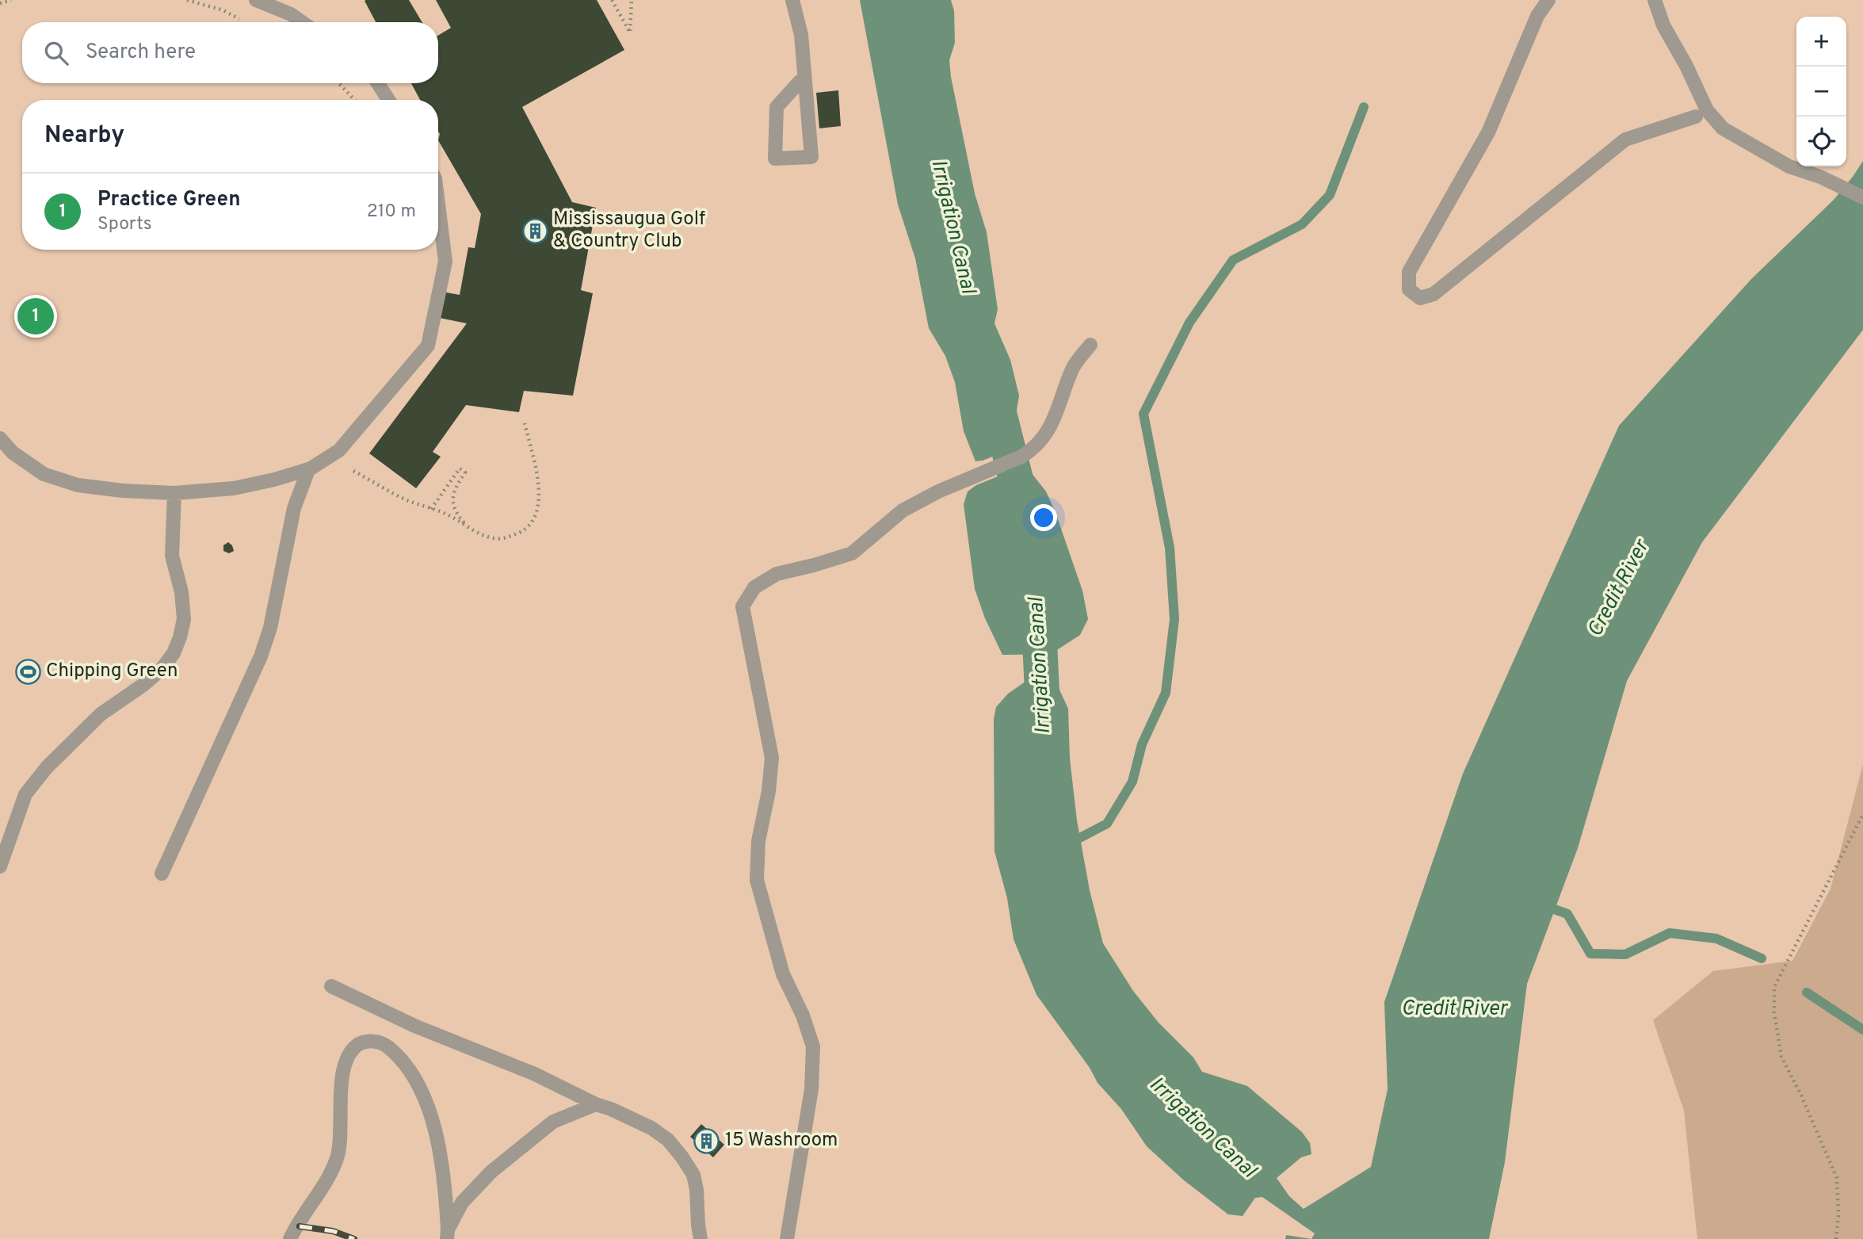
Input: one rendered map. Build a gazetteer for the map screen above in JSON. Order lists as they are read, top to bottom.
{
  "water": ["Irrigation Canal", "Credit River"],
  "places": {
    "building": ["Mississaugua Golf & Country Club", "15 Washroom"],
    "sports": ["Chipping Green"]
  },
  "page": {
    "map_buttons": ["+", "−"],
    "search": "Search here",
    "heading": "Nearby",
    "list": [
      {
        "mark": "1",
        "name": "Practice Green",
        "note": "Sports",
        "value": "210 m"
      }
    ],
    "pins": "1"
  }
}
